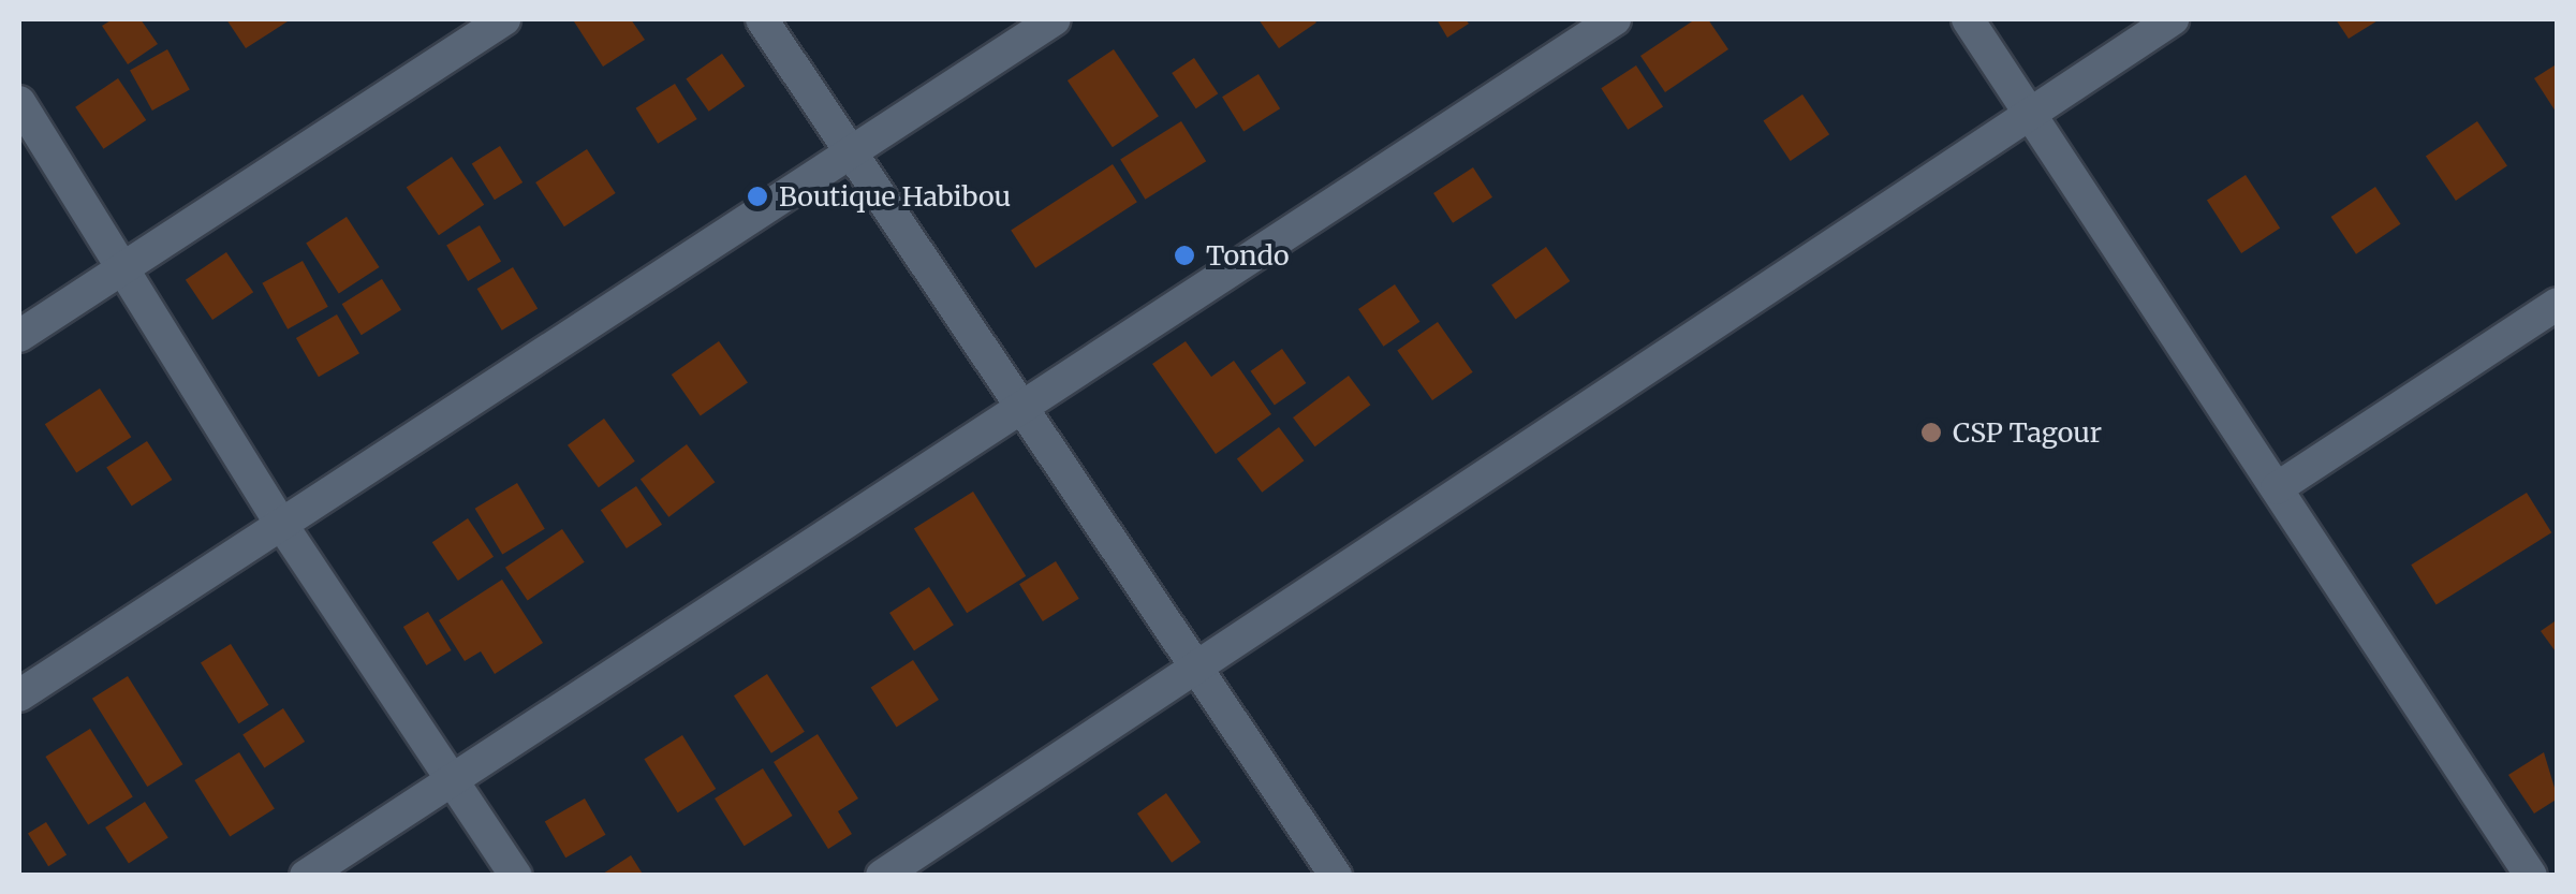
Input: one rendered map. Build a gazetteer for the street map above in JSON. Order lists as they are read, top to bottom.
{
  "places": ["Boutique Habibou", "Tondo", "CSP Tagour"]
}
